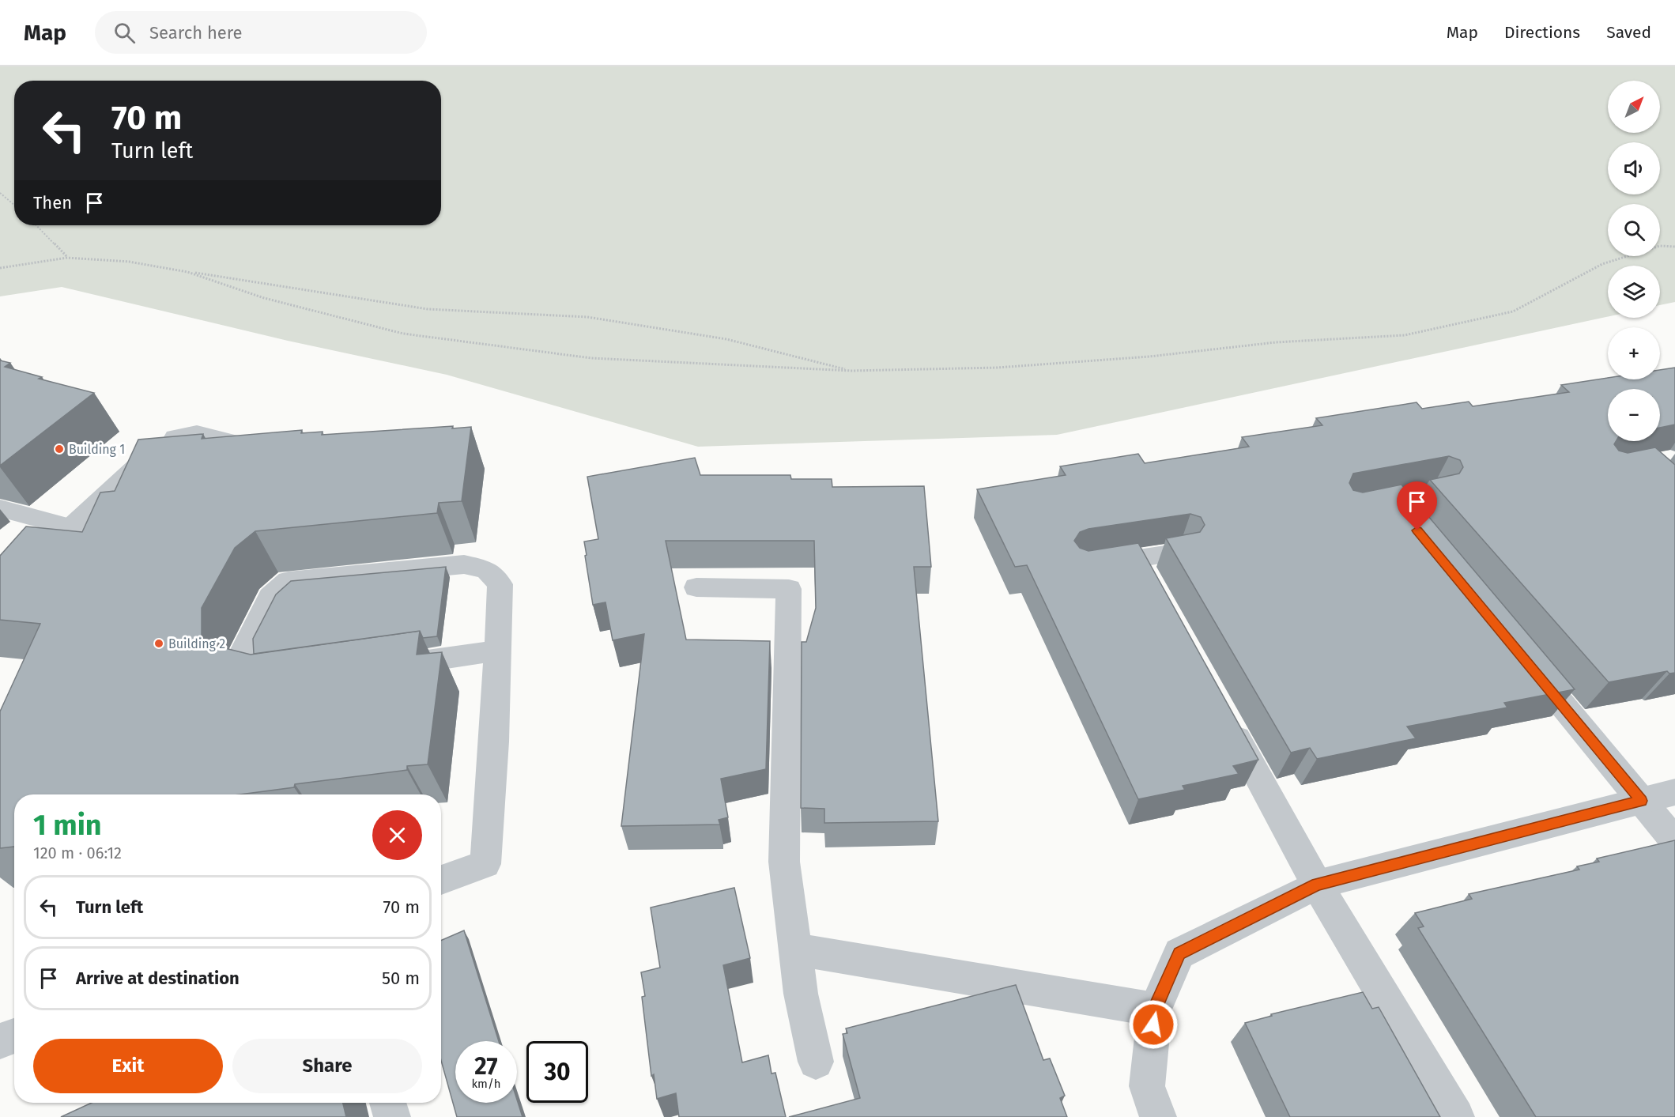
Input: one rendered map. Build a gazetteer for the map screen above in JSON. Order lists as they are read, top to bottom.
{
  "places": ["Building 1", "Building 2"],
  "north": "top right",
  "page": {
    "header": "Map",
    "search": "Search here",
    "nav": ["Map", "Directions", "Saved"],
    "map_buttons": ["+", "−"],
    "turn": ["70 m", "Turn left"],
    "then": "Then",
    "heading": ["1 min", "120 m · 06:12"],
    "list": [
      {
        "name": "Turn left",
        "value": "70 m"
      },
      {
        "name": "Arrive at destination",
        "value": "50 m"
      }
    ],
    "buttons": ["Exit", "Share"],
    "speed": "27 km/h",
    "limit": "30"
  }
}
